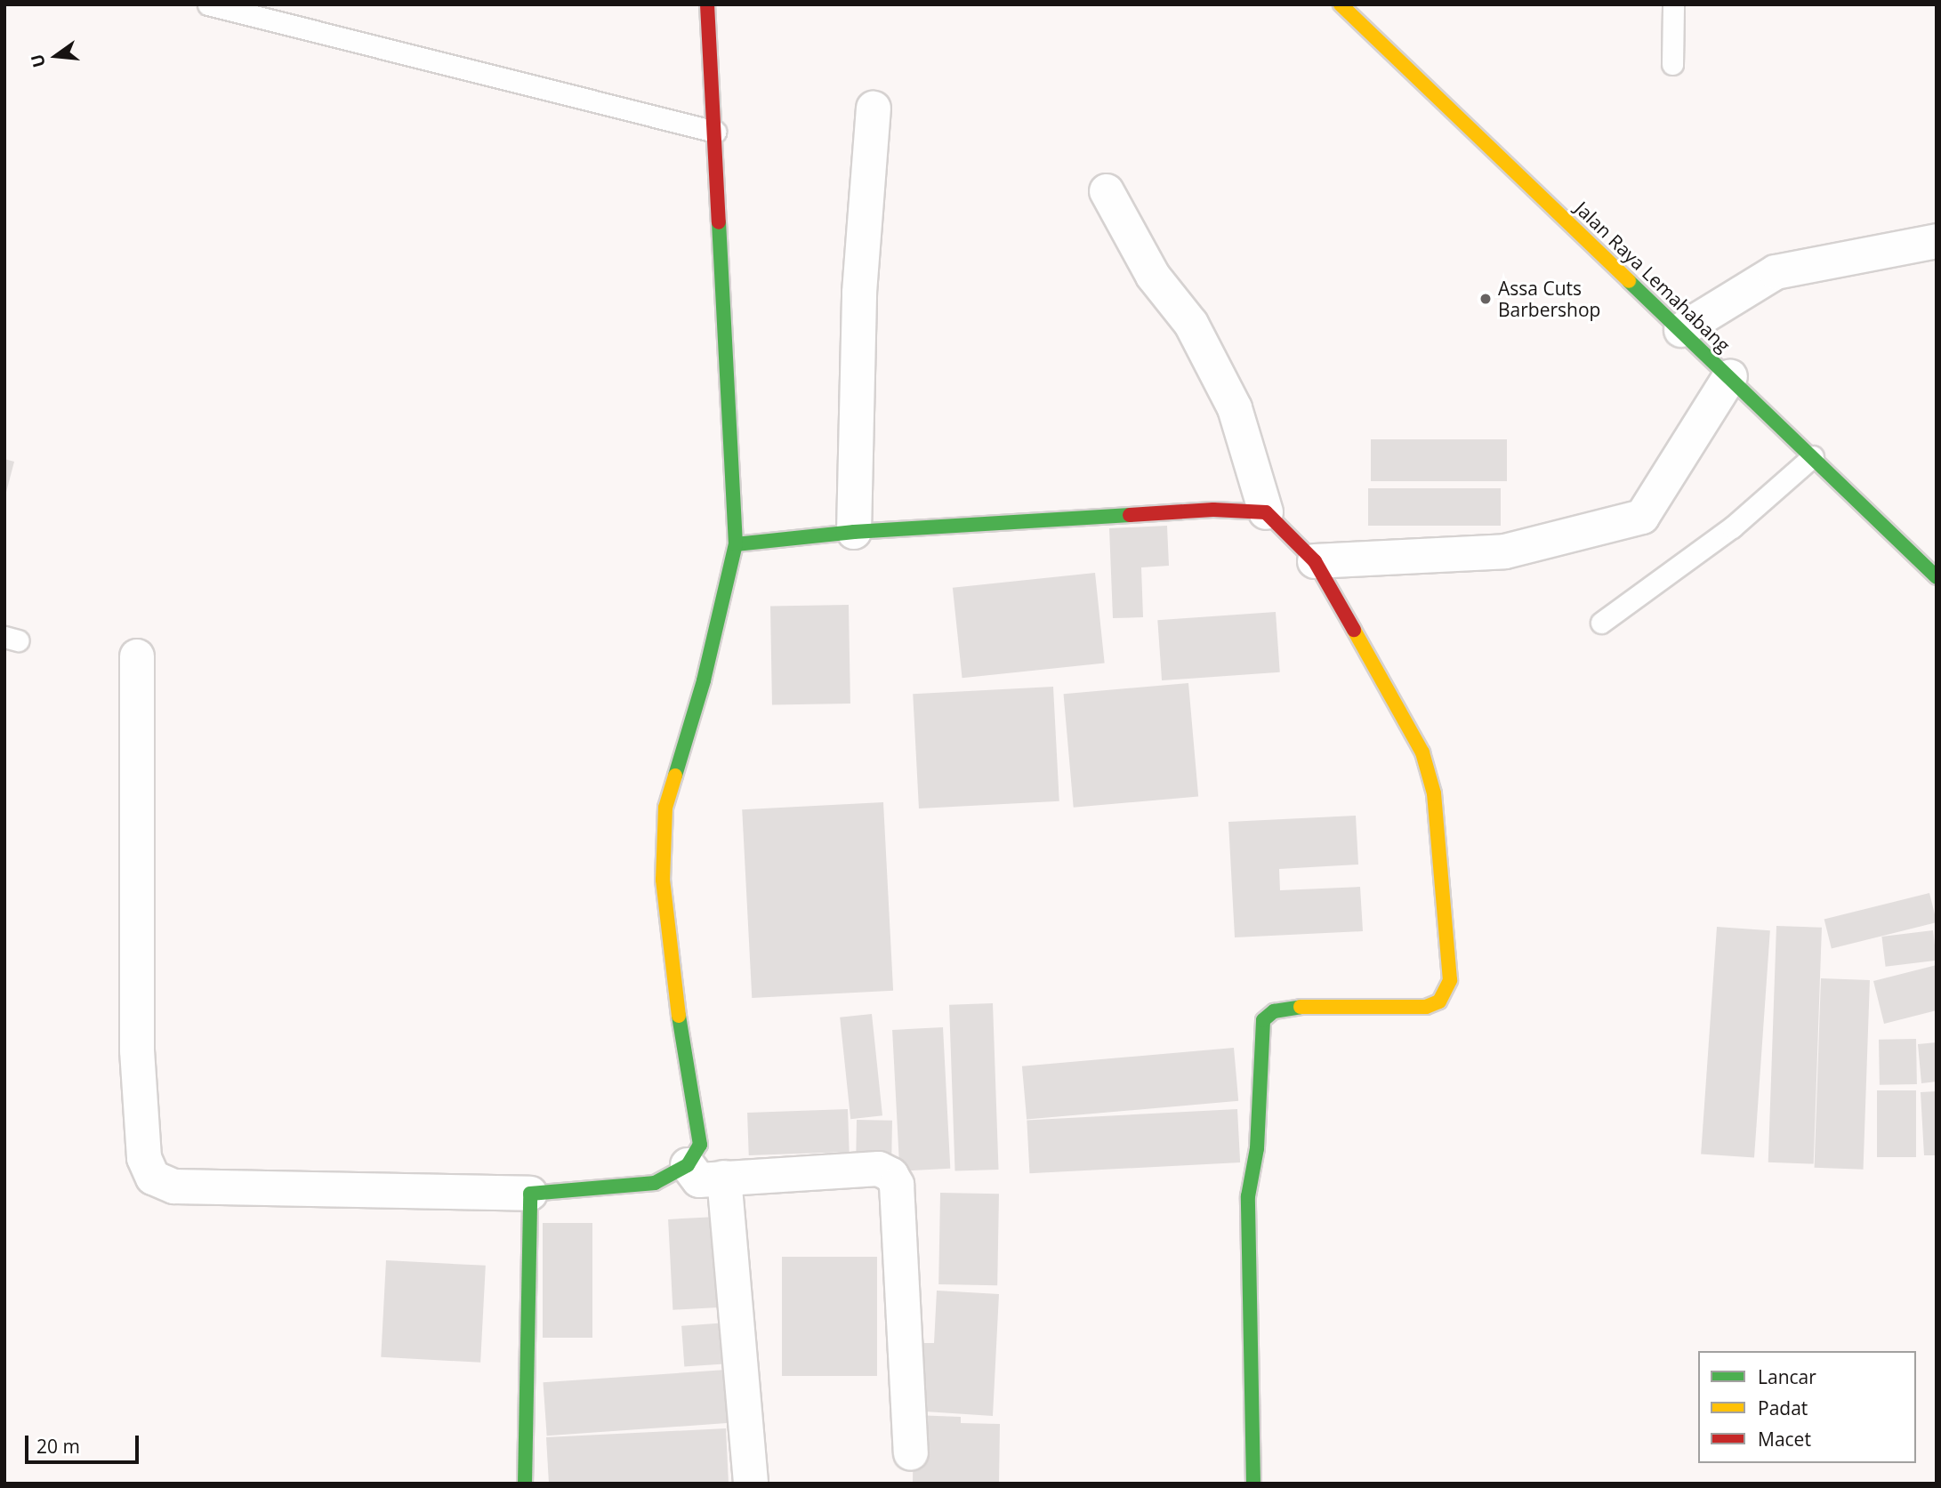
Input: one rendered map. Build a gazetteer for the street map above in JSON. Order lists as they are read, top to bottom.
{
  "streets": {
    "street": ["Jalan Raya Lemahabang"]
  },
  "places": ["Assa Cuts Barbershop"],
  "legend": ["Lancar", "Padat", "Macet"],
  "scale_bar": "20 m",
  "north": "left"
}
